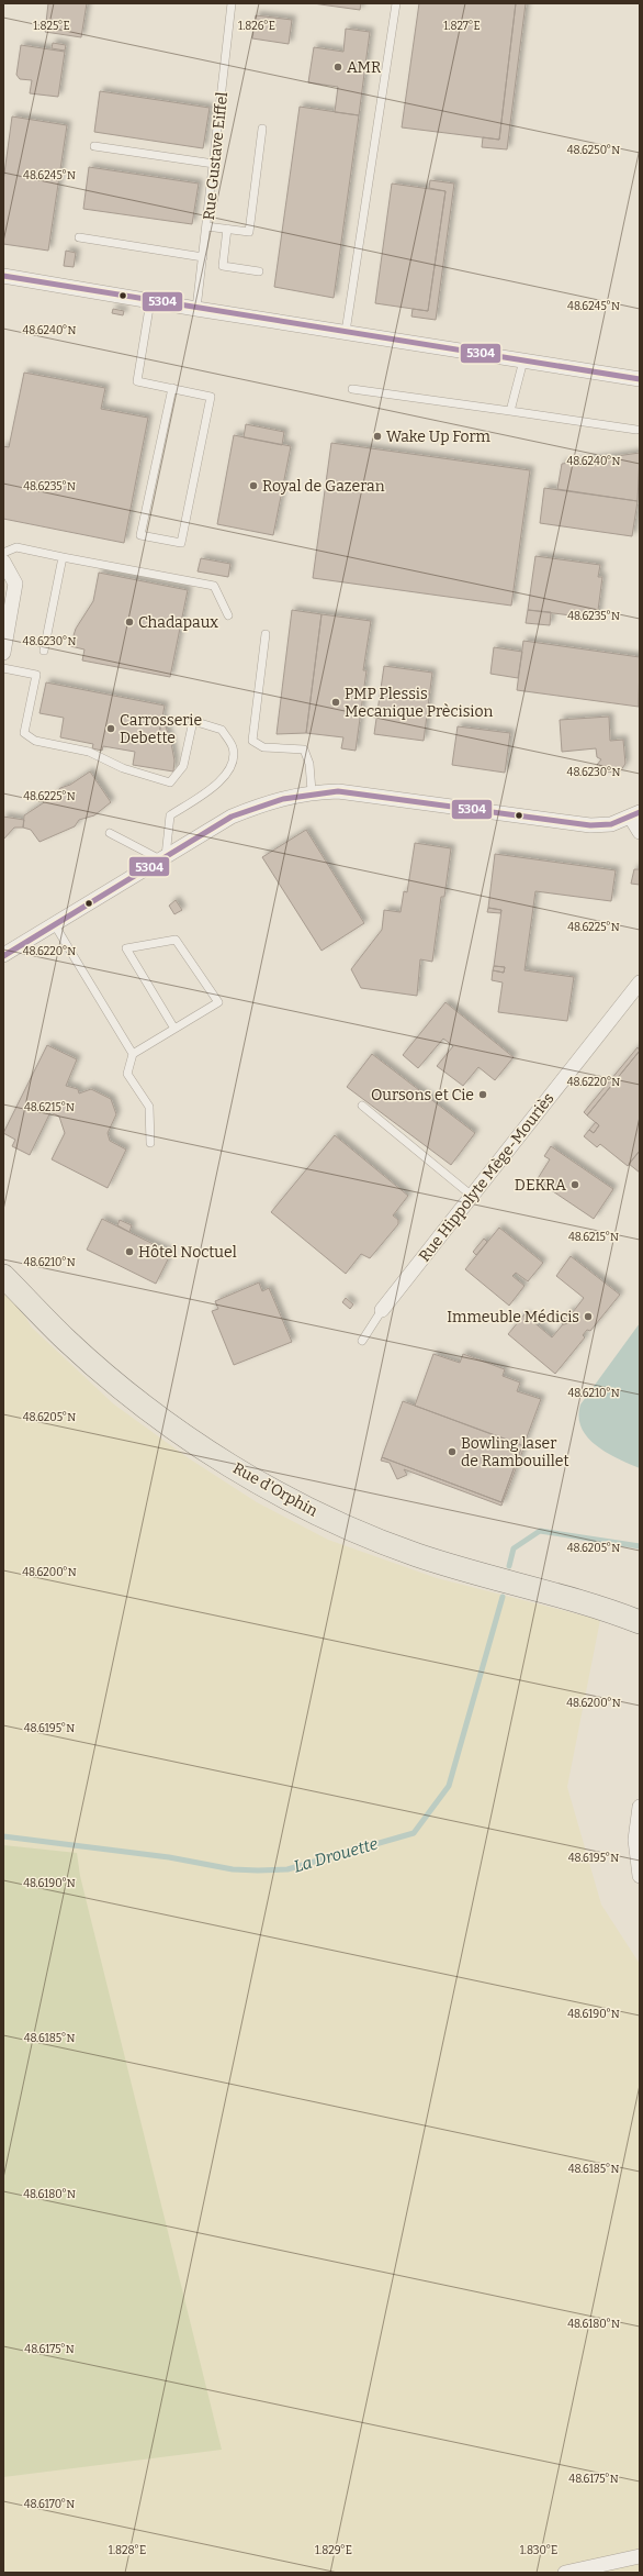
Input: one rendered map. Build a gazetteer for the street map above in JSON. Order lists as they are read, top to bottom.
{
  "streets": {
    "main road": ["Rue d'Orphin"],
    "street": ["Rue Hippolyte Mège-Mouriès"],
    "lane": ["Rue Gustave Eiffel"]
  },
  "water": ["La Drouette"],
  "places": [
    "AMR",
    "Wake Up Form",
    "Royal de Gazeran",
    "Chadapaux",
    "PMP Plessis Mecanique Prècision",
    "Carrosserie Debette",
    "Oursons et Cie",
    "DEKRA",
    "Hôtel Noctuel",
    "Immeuble Médicis",
    "Bowling laser de Rambouillet"
  ],
  "lines": ["transit line 5304"],
  "coordinates": [
    "1.825°E",
    "1.826°E",
    "1.827°E",
    "48.6250°N",
    "48.6245°N",
    "48.6240°N",
    "48.6235°N",
    "48.6230°N",
    "48.6225°N",
    "48.6220°N",
    "48.6215°N",
    "48.6210°N",
    "48.6205°N",
    "48.6200°N",
    "48.6195°N",
    "48.6190°N",
    "48.6185°N",
    "48.6180°N",
    "48.6175°N",
    "48.6170°N",
    "1.828°E",
    "1.829°E",
    "1.830°E"
  ]
}
